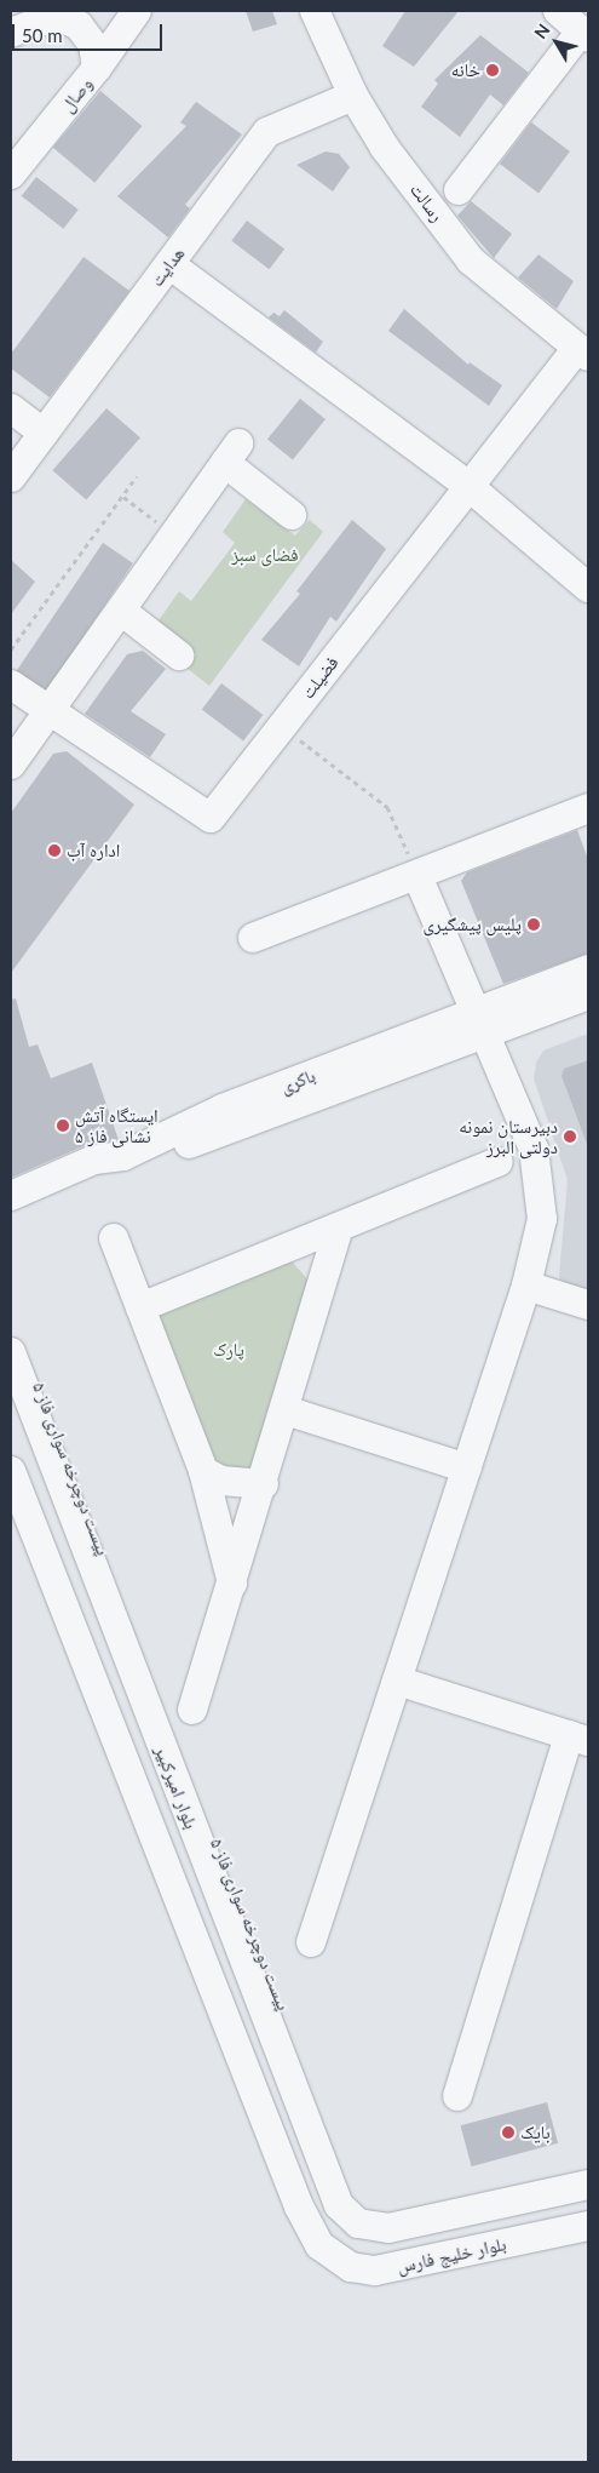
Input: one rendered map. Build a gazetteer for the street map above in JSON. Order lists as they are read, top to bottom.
{
  "streets": {
    "street": [
      "وصال",
      "رسالت",
      "هدایت",
      "فضیلت",
      "باکری",
      "بلوار امیرکبیر",
      "بلوار خلیج فارس"
    ]
  },
  "crossings": [
    ["رسالت", "هدایت"],
    ["رسالت", "فضیلت"],
    ["بلوار امیرکبیر", "بلوار خلیج فارس"]
  ],
  "parks": ["فضای سبز", "پارک"],
  "places": [
    "خانه",
    "اداره آب",
    "پلیس پیشگیری",
    "ایستگاه آتش نشانی فاز ۵",
    "دبیرستان نمونه دولتی البرز",
    "بایک"
  ],
  "scale_bar": "50 m",
  "north": "top left"
}
